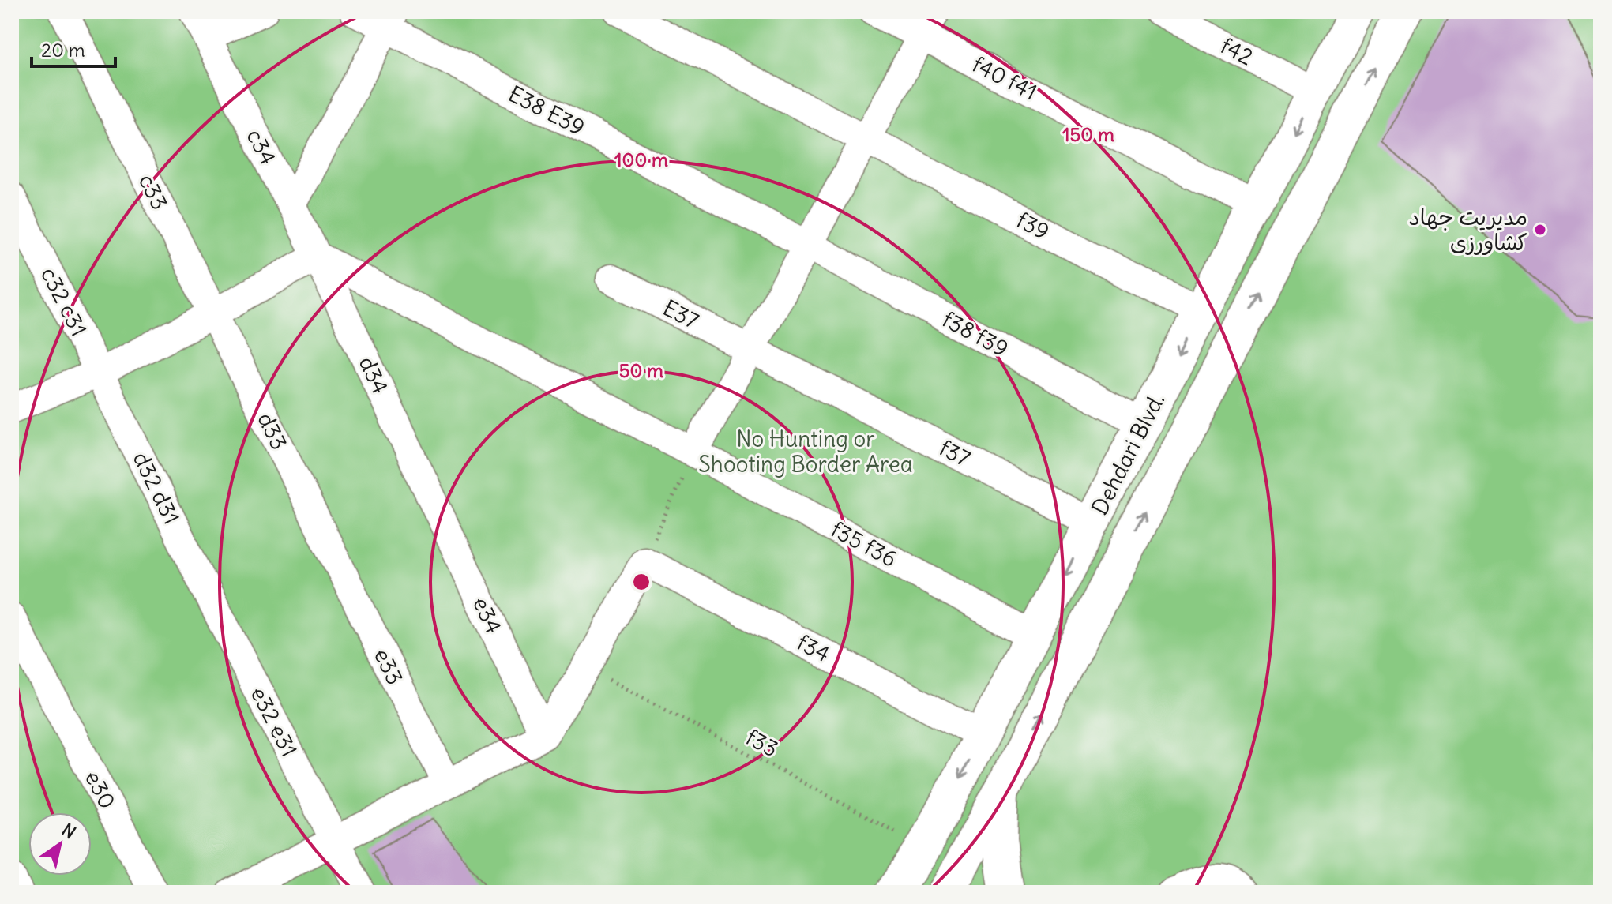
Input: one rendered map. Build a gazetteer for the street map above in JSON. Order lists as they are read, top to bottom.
{
  "streets": {
    "main road": ["Dehdari Blvd."],
    "street": [
      "f42",
      "f40 f41",
      "E38 E39",
      "c34",
      "c33",
      "f39",
      "c32 c31",
      "E37",
      "f38 f39",
      "d34",
      "d33",
      "f37",
      "d32 d31",
      "f35 f36",
      "e34",
      "f34",
      "e33",
      "e32 e31",
      "e30"
    ],
    "path": ["f33"]
  },
  "crossings": [
    ["f42", "Dehdari Blvd."],
    ["f40 f41", "Dehdari Blvd."],
    ["E38 E39", "f38 f39"],
    ["c34", "d34"],
    ["c34", "f35 f36"],
    ["c33", "d33"],
    ["f39", "Dehdari Blvd."],
    ["c32 c31", "d32 d31"],
    ["E37", "f37"],
    ["f38 f39", "Dehdari Blvd."],
    ["d34", "f35 f36"],
    ["d34", "e34"],
    ["d33", "e33"],
    ["f37", "Dehdari Blvd."],
    ["Dehdari Blvd.", "f35 f36"],
    ["Dehdari Blvd.", "f34"],
    ["Dehdari Blvd.", "f33"],
    ["d32 d31", "e32 e31"]
  ],
  "parks": ["No Hunting or Shooting Border Area"],
  "places": ["مدیریت جهاد کشاورزی"],
  "scale_bar": "20 m",
  "north": "top right",
  "rings": ["150 m", "100 m", "50 m"]
}
